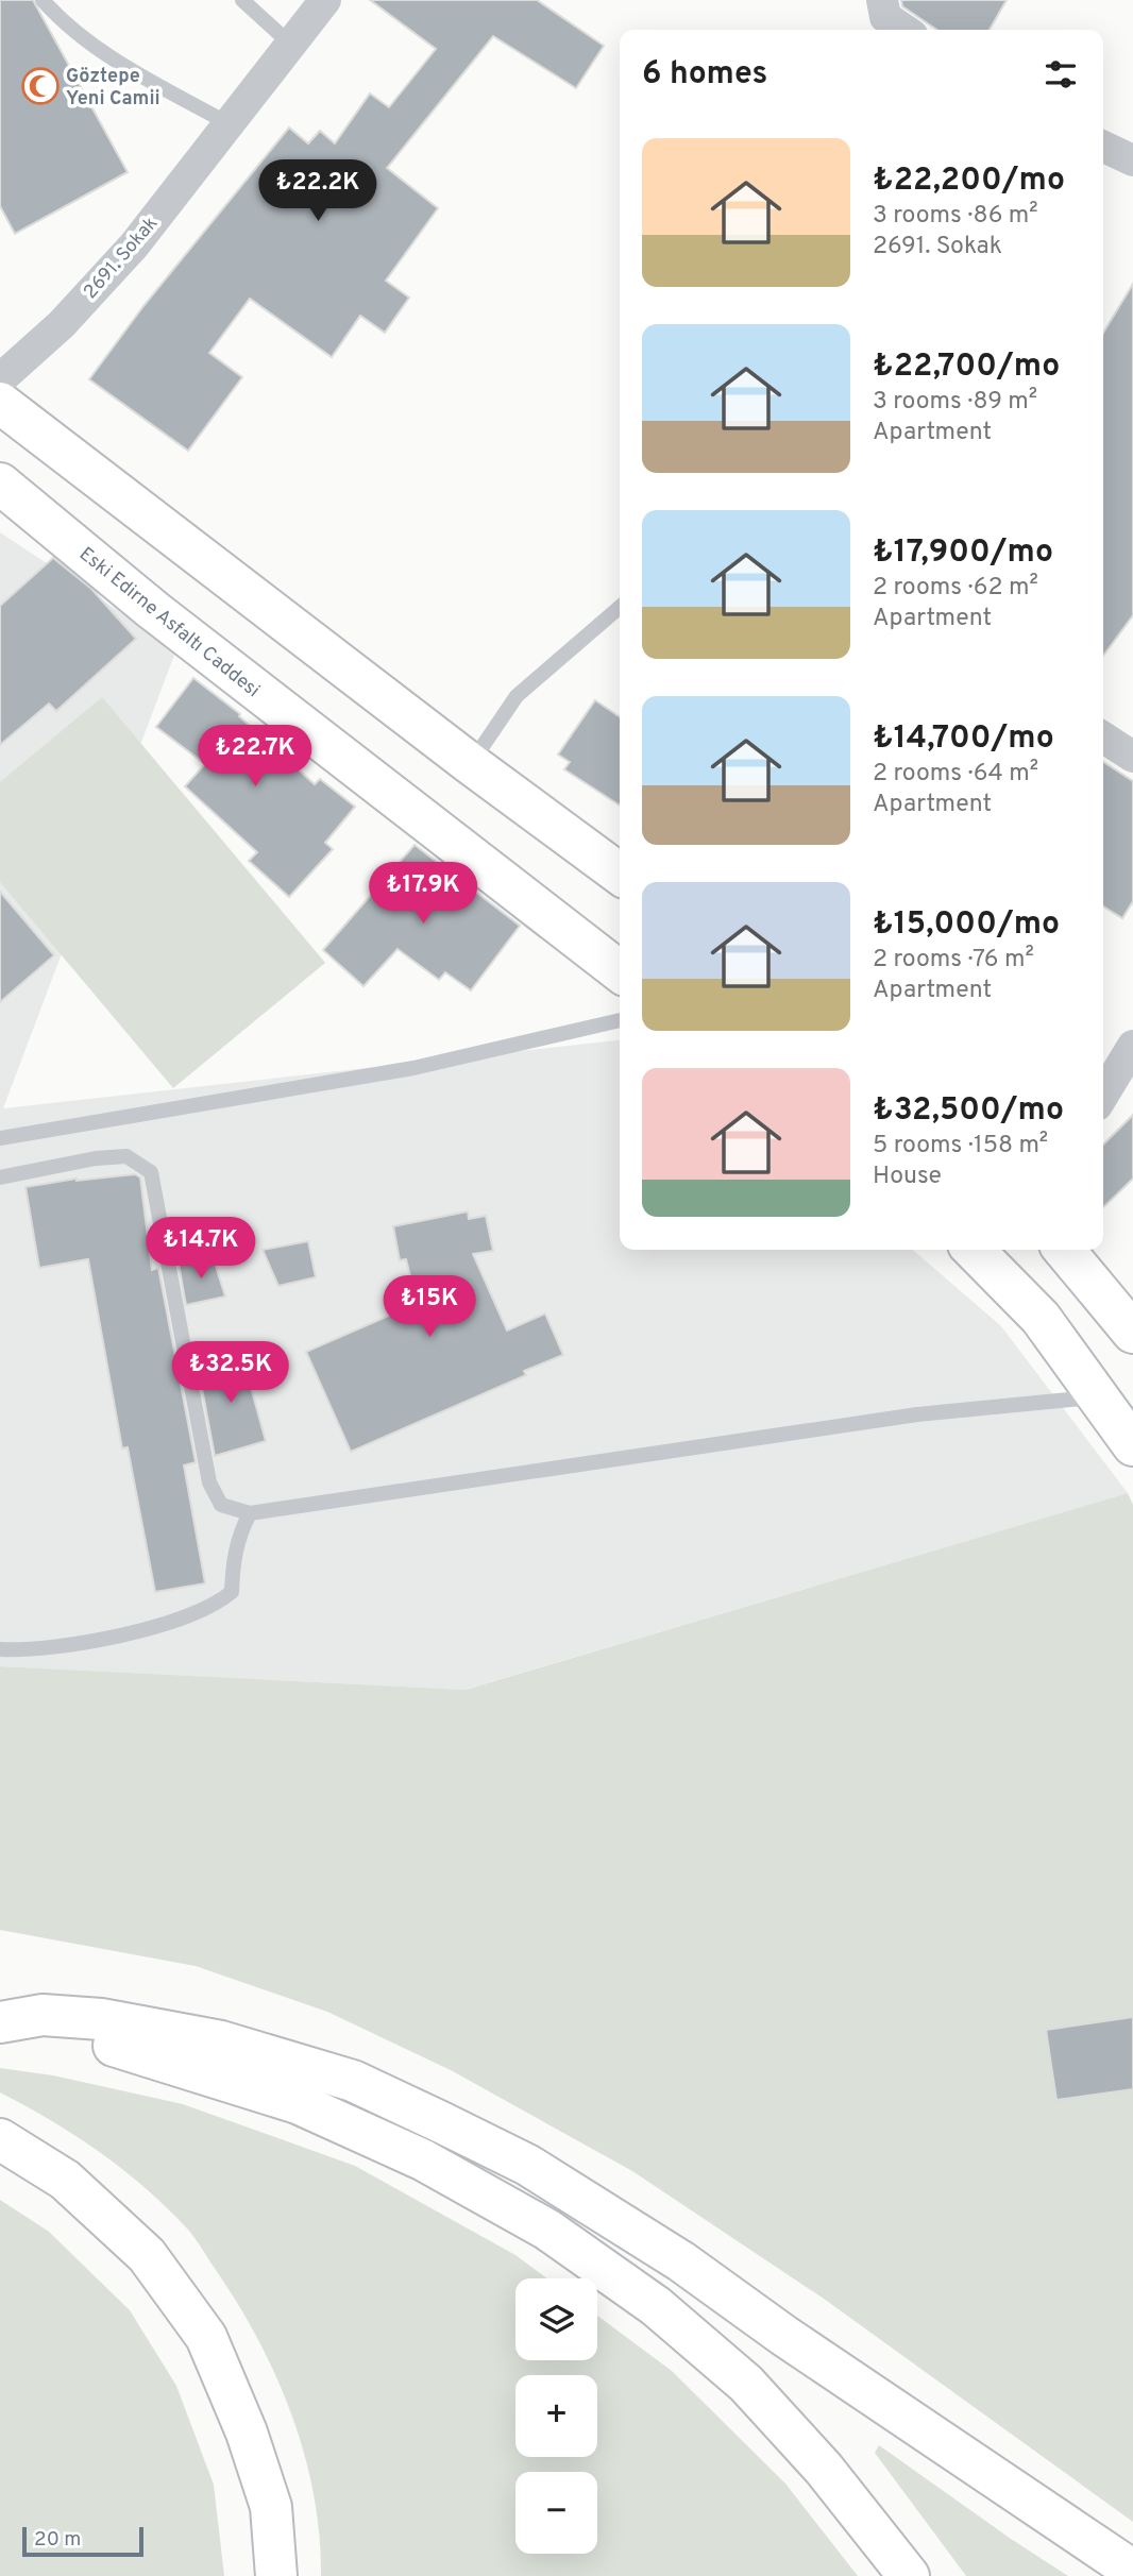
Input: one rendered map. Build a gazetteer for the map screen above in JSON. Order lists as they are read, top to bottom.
{
  "streets": {
    "main road": ["Eski Edirne Asfaltı Caddesi"],
    "street": ["2691. Sokak"]
  },
  "places": {
    "mosque": ["Göztepe Yeni Camii"]
  },
  "scale_bar": "20 m",
  "page": {
    "heading": "6 homes",
    "list": [
      {
        "name": "₺22,200/mo",
        "note": "3 rooms · 86 m² · 2691. Sokak"
      },
      {
        "name": "₺22,700/mo",
        "note": "3 rooms · 89 m² · Apartment"
      },
      {
        "name": "₺17,900/mo",
        "note": "2 rooms · 62 m² · Apartment"
      },
      {
        "name": "₺14,700/mo",
        "note": "2 rooms · 64 m² · Apartment"
      },
      {
        "name": "₺15,000/mo",
        "note": "2 rooms · 76 m² · Apartment"
      },
      {
        "name": "₺32,500/mo",
        "note": "5 rooms · 158 m² · House"
      }
    ],
    "price": [
      "₺22.2K",
      "₺22.7K",
      "₺17.9K",
      "₺14.7K",
      "₺15K",
      "₺32.5K"
    ],
    "map_buttons": ["+", "−"],
    "scale": "20 m"
  }
}
